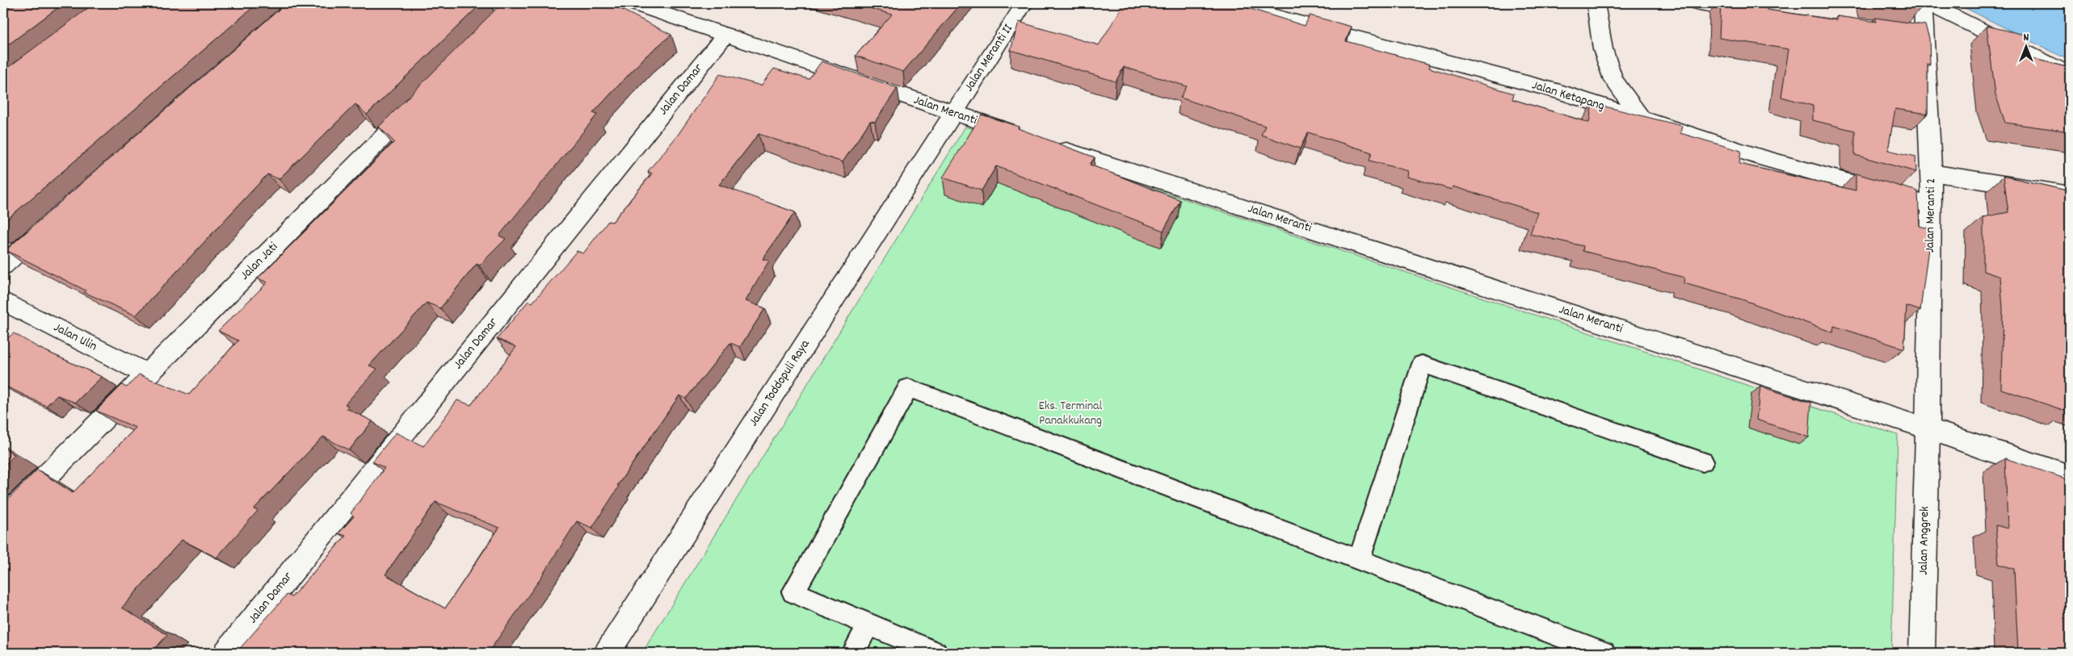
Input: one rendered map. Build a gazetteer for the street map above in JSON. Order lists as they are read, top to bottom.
{
  "streets": {
    "street": [
      "Jalan Meranti II",
      "Jalan Damar",
      "Jalan Ketapang",
      "Jalan Meranti",
      "Jalan Meranti 2",
      "Jalan Jati",
      "Jalan Ulin",
      "Jalan Toddopuli Raya",
      "Jalan Anggrek"
    ]
  },
  "crossings": [
    ["Jalan Meranti II", "Jalan Meranti"],
    ["Jalan Meranti II", "Jalan Toddopuli Raya"],
    ["Jalan Damar", "Jalan Meranti"],
    ["Jalan Ketapang", "Jalan Meranti 2"],
    ["Jalan Meranti", "Jalan Meranti 2"],
    ["Jalan Meranti", "Jalan Toddopuli Raya"],
    ["Jalan Meranti", "Jalan Anggrek"],
    ["Jalan Meranti 2", "Jalan Anggrek"],
    ["Jalan Jati", "Jalan Ulin"]
  ],
  "parks": ["Eks. Terminal Panakkukang"],
  "north": "top"
}
